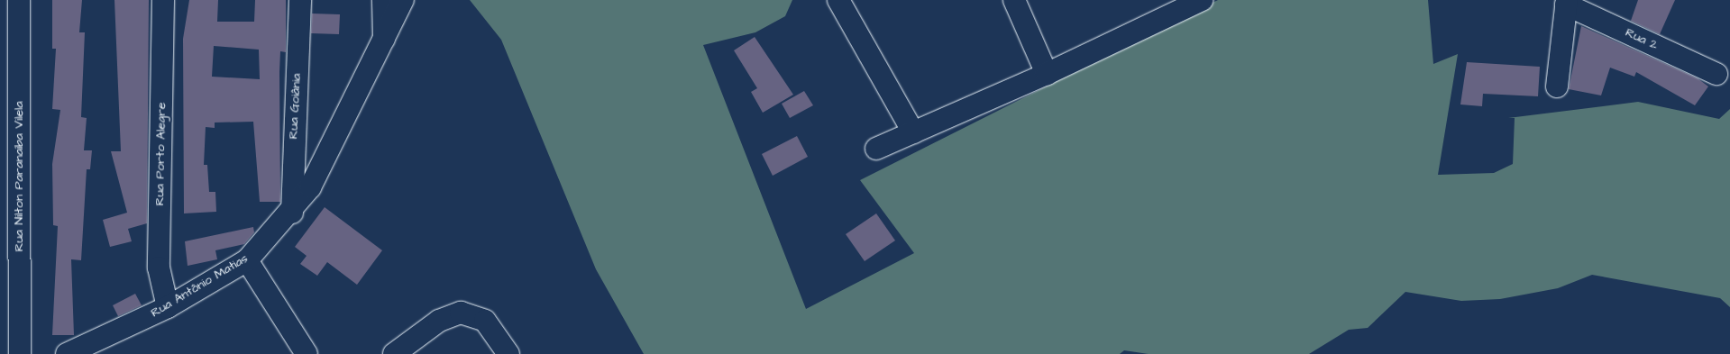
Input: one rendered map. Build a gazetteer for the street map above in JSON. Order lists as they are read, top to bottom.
{
  "streets": {
    "street": [
      "Rua 2",
      "Rua Goiânia",
      "Rua Porto Alegre",
      "Rua Nilton Paranaíba Vilela",
      "Rua Antônio Matias"
    ]
  },
  "crossings": [
    ["Rua Goiânia", "Rua Antônio Matias"],
    ["Rua Porto Alegre", "Rua Antônio Matias"]
  ]
}
